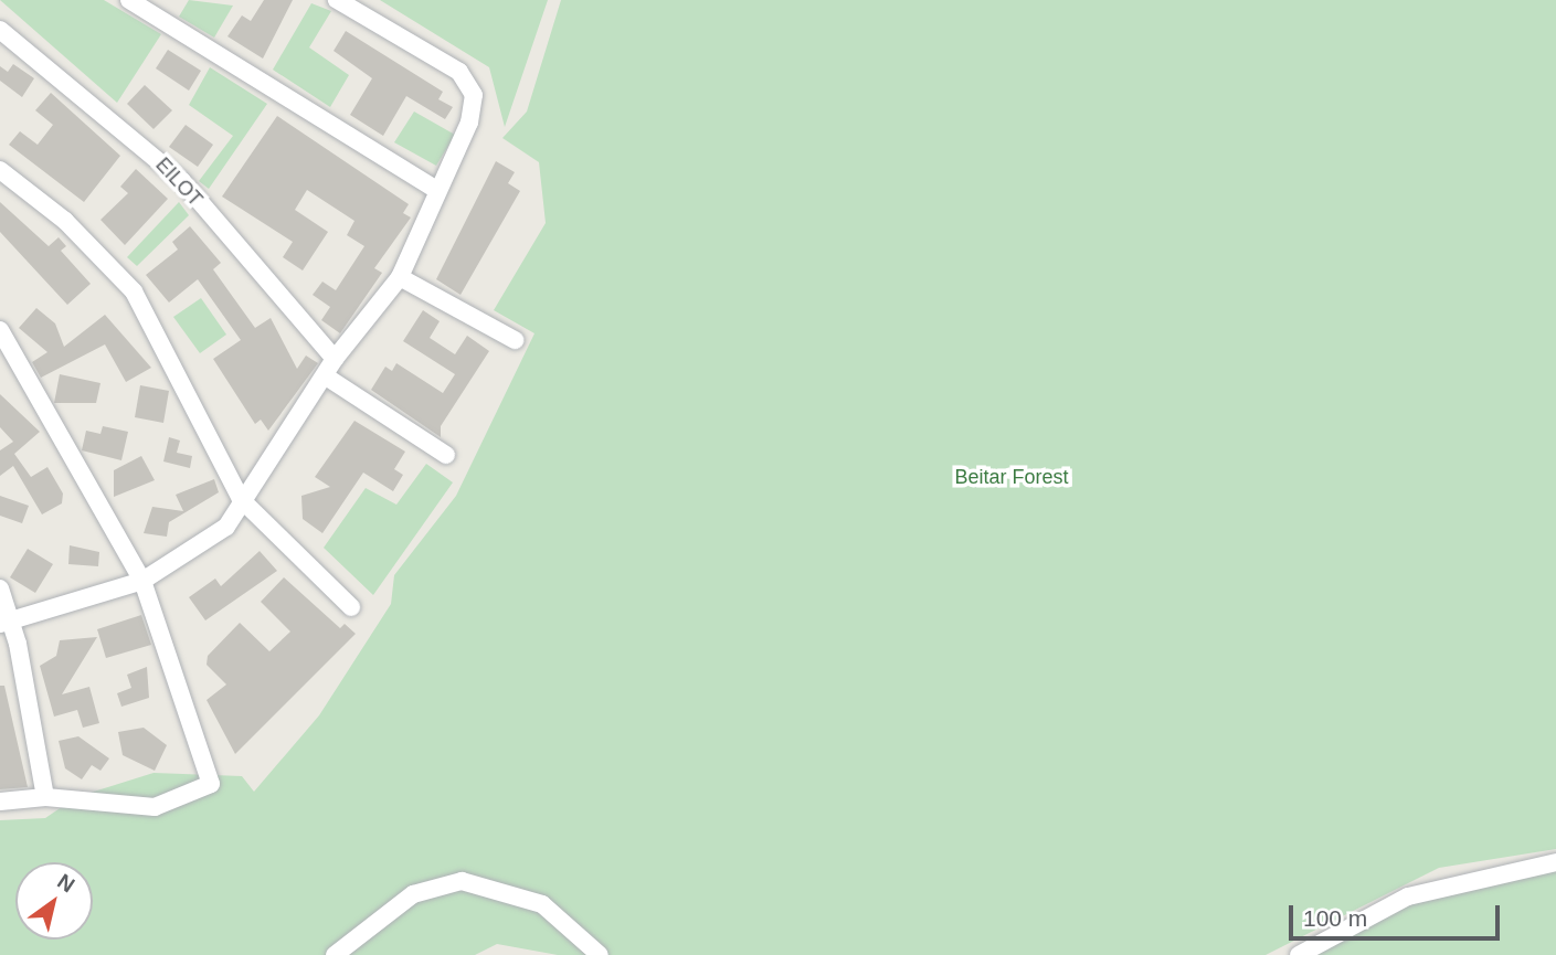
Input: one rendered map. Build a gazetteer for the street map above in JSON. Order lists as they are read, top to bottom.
{
  "streets": {
    "street": ["EILOT"]
  },
  "parks": ["Beitar Forest"],
  "scale_bar": "100 m",
  "north": "top right"
}
